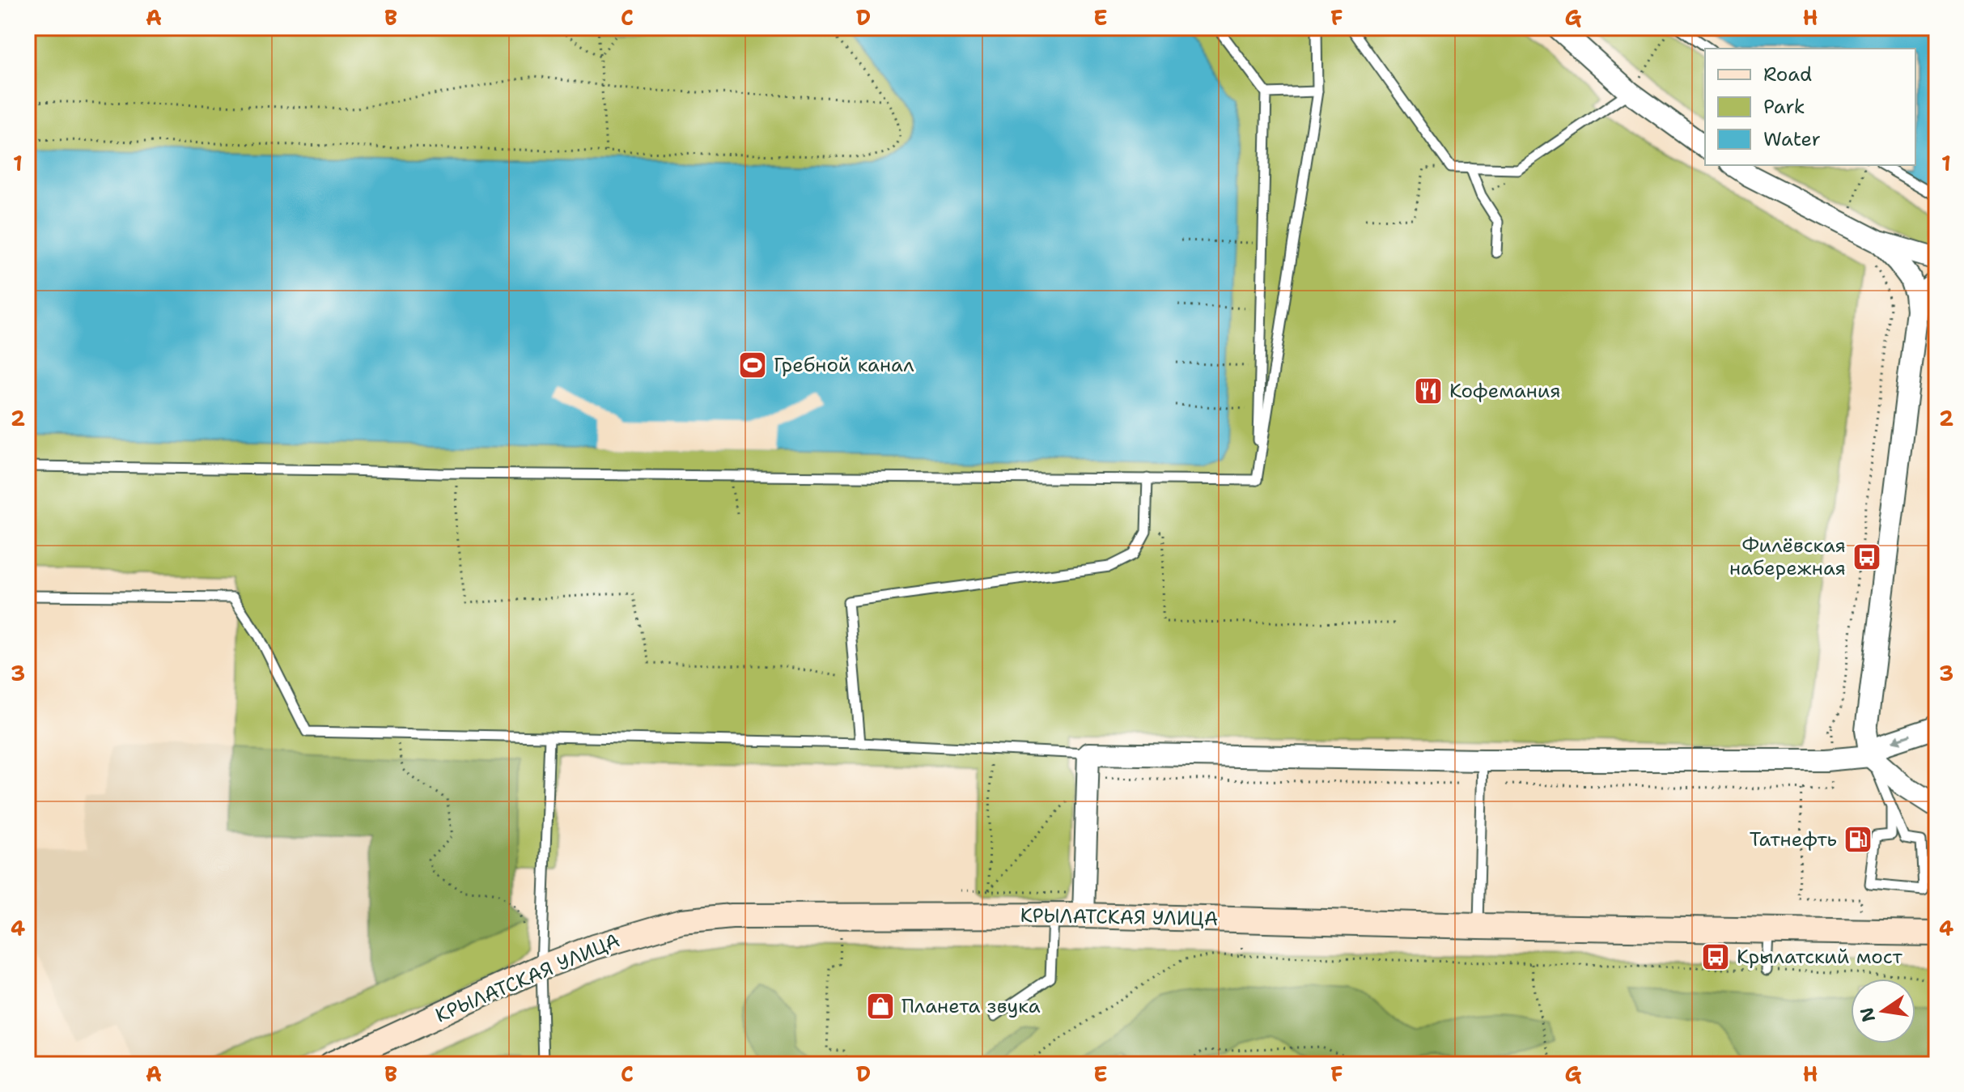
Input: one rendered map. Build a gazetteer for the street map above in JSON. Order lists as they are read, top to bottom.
{
  "streets": {
    "main road": ["КРЫЛАТСКАЯ УЛИЦА"]
  },
  "places": {
    "sports": ["Гребной канал"],
    "restaurant": ["Кофемания"],
    "bus stop": ["Филёвская набережная", "Крылатский мост"],
    "fuel station": ["Татнефть"],
    "shop": ["Планета звука"]
  },
  "legend": ["Road", "Park", "Water"],
  "north": "left",
  "grid": {
    "columns": [
      "A",
      "B",
      "C",
      "D",
      "E",
      "F",
      "G",
      "H"
    ],
    "rows": [
      "1",
      "2",
      "3",
      "4"
    ]
  }
}
